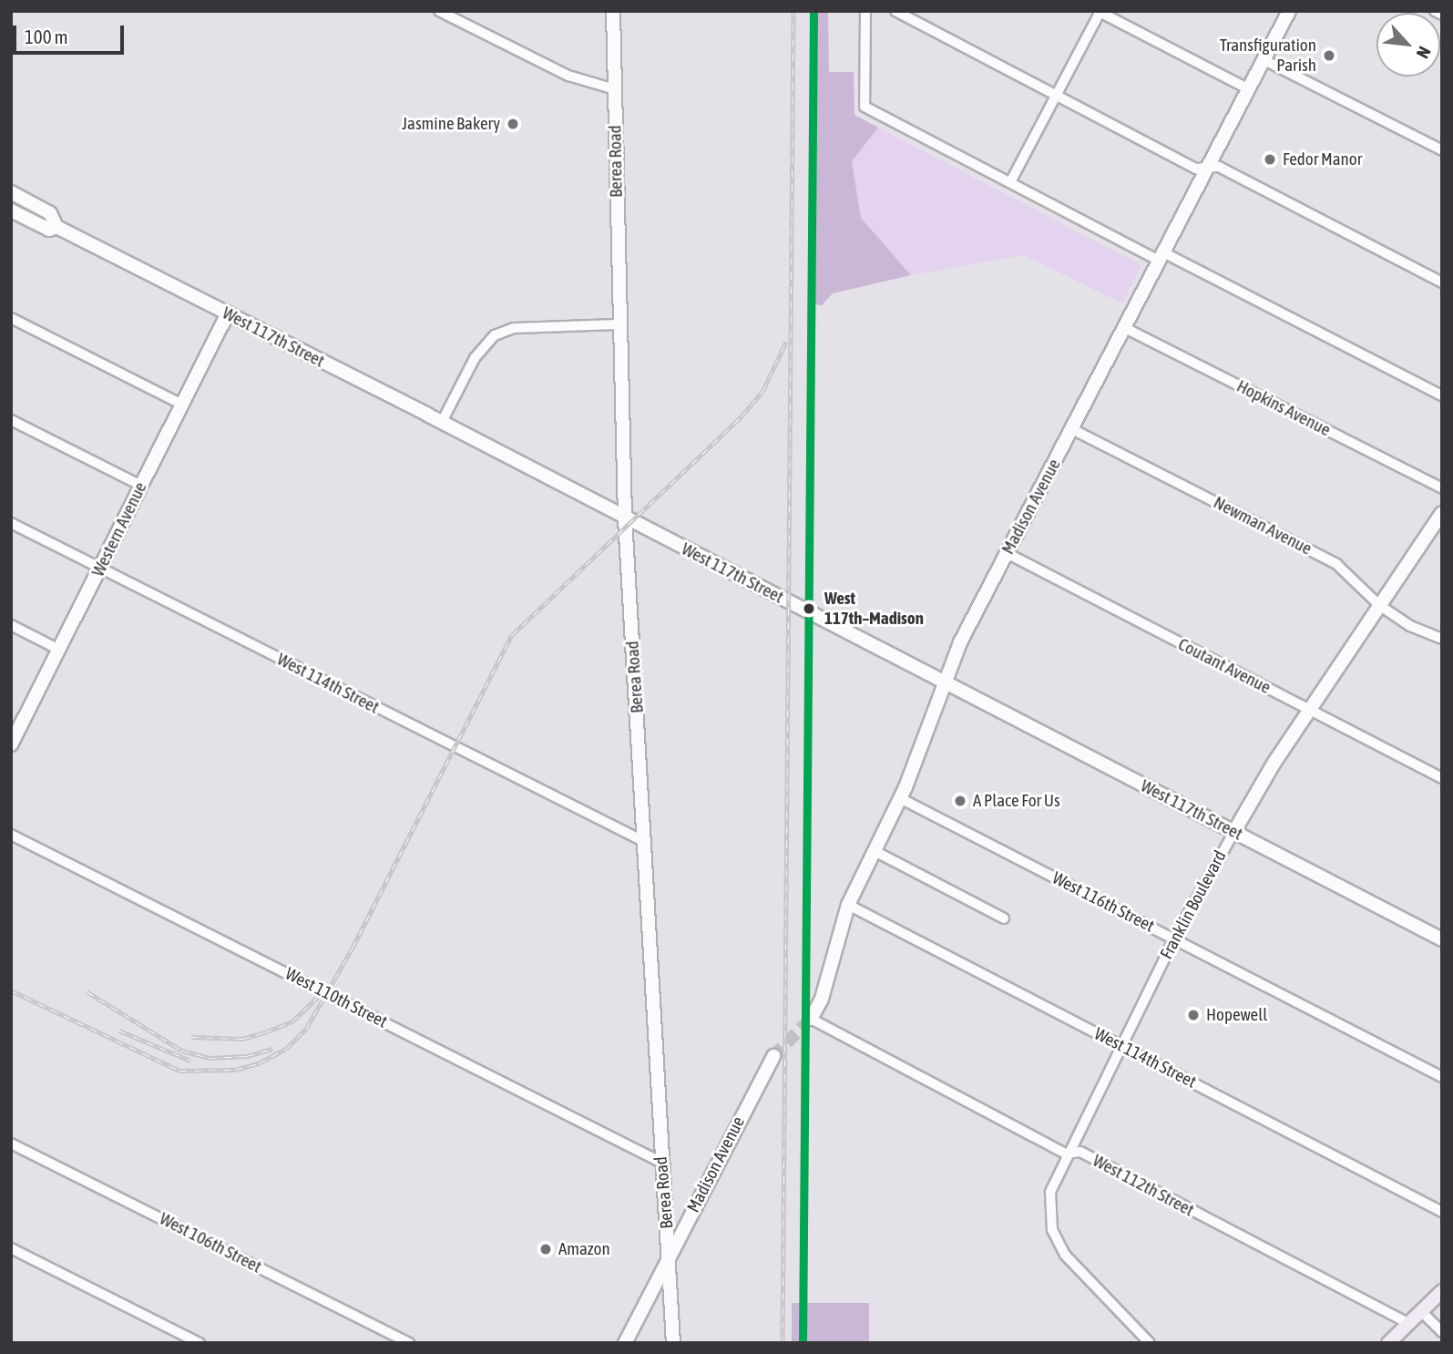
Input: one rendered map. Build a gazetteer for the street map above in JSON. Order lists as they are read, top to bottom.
{
  "streets": {
    "main road": [
      "Berea Road",
      "West 117th Street",
      "Madison Avenue",
      "Western Avenue",
      "Franklin Boulevard"
    ],
    "street": [
      "Hopkins Avenue",
      "Newman Avenue",
      "Coutant Avenue",
      "West 114th Street",
      "West 116th Street",
      "West 110th Street",
      "West 112th Street",
      "West 106th Street"
    ]
  },
  "crossings": [
    ["Berea Road", "West 117th Street"],
    ["Berea Road", "Madison Avenue"],
    ["Berea Road", "West 114th Street"],
    ["Berea Road", "West 110th Street"],
    ["West 117th Street", "Madison Avenue"],
    ["West 117th Street", "Western Avenue"],
    ["West 117th Street", "Franklin Boulevard"],
    ["Hopkins Avenue", "Madison Avenue"],
    ["Madison Avenue", "Newman Avenue"],
    ["Madison Avenue", "Coutant Avenue"],
    ["Madison Avenue", "West 114th Street"],
    ["Madison Avenue", "West 116th Street"],
    ["Madison Avenue", "West 112th Street"],
    ["Newman Avenue", "Franklin Boulevard"],
    ["Western Avenue", "West 114th Street"],
    ["Coutant Avenue", "Franklin Boulevard"],
    ["West 114th Street", "Franklin Boulevard"],
    ["West 116th Street", "Franklin Boulevard"],
    ["Franklin Boulevard", "West 112th Street"]
  ],
  "places": [
    "Transfiguration Parish",
    "Jasmine Bakery",
    "Fedor Manor",
    "West 117th–Madison",
    "A Place For Us",
    "Hopewell",
    "Amazon"
  ],
  "scale_bar": "100 m",
  "north": "bottom right"
}
